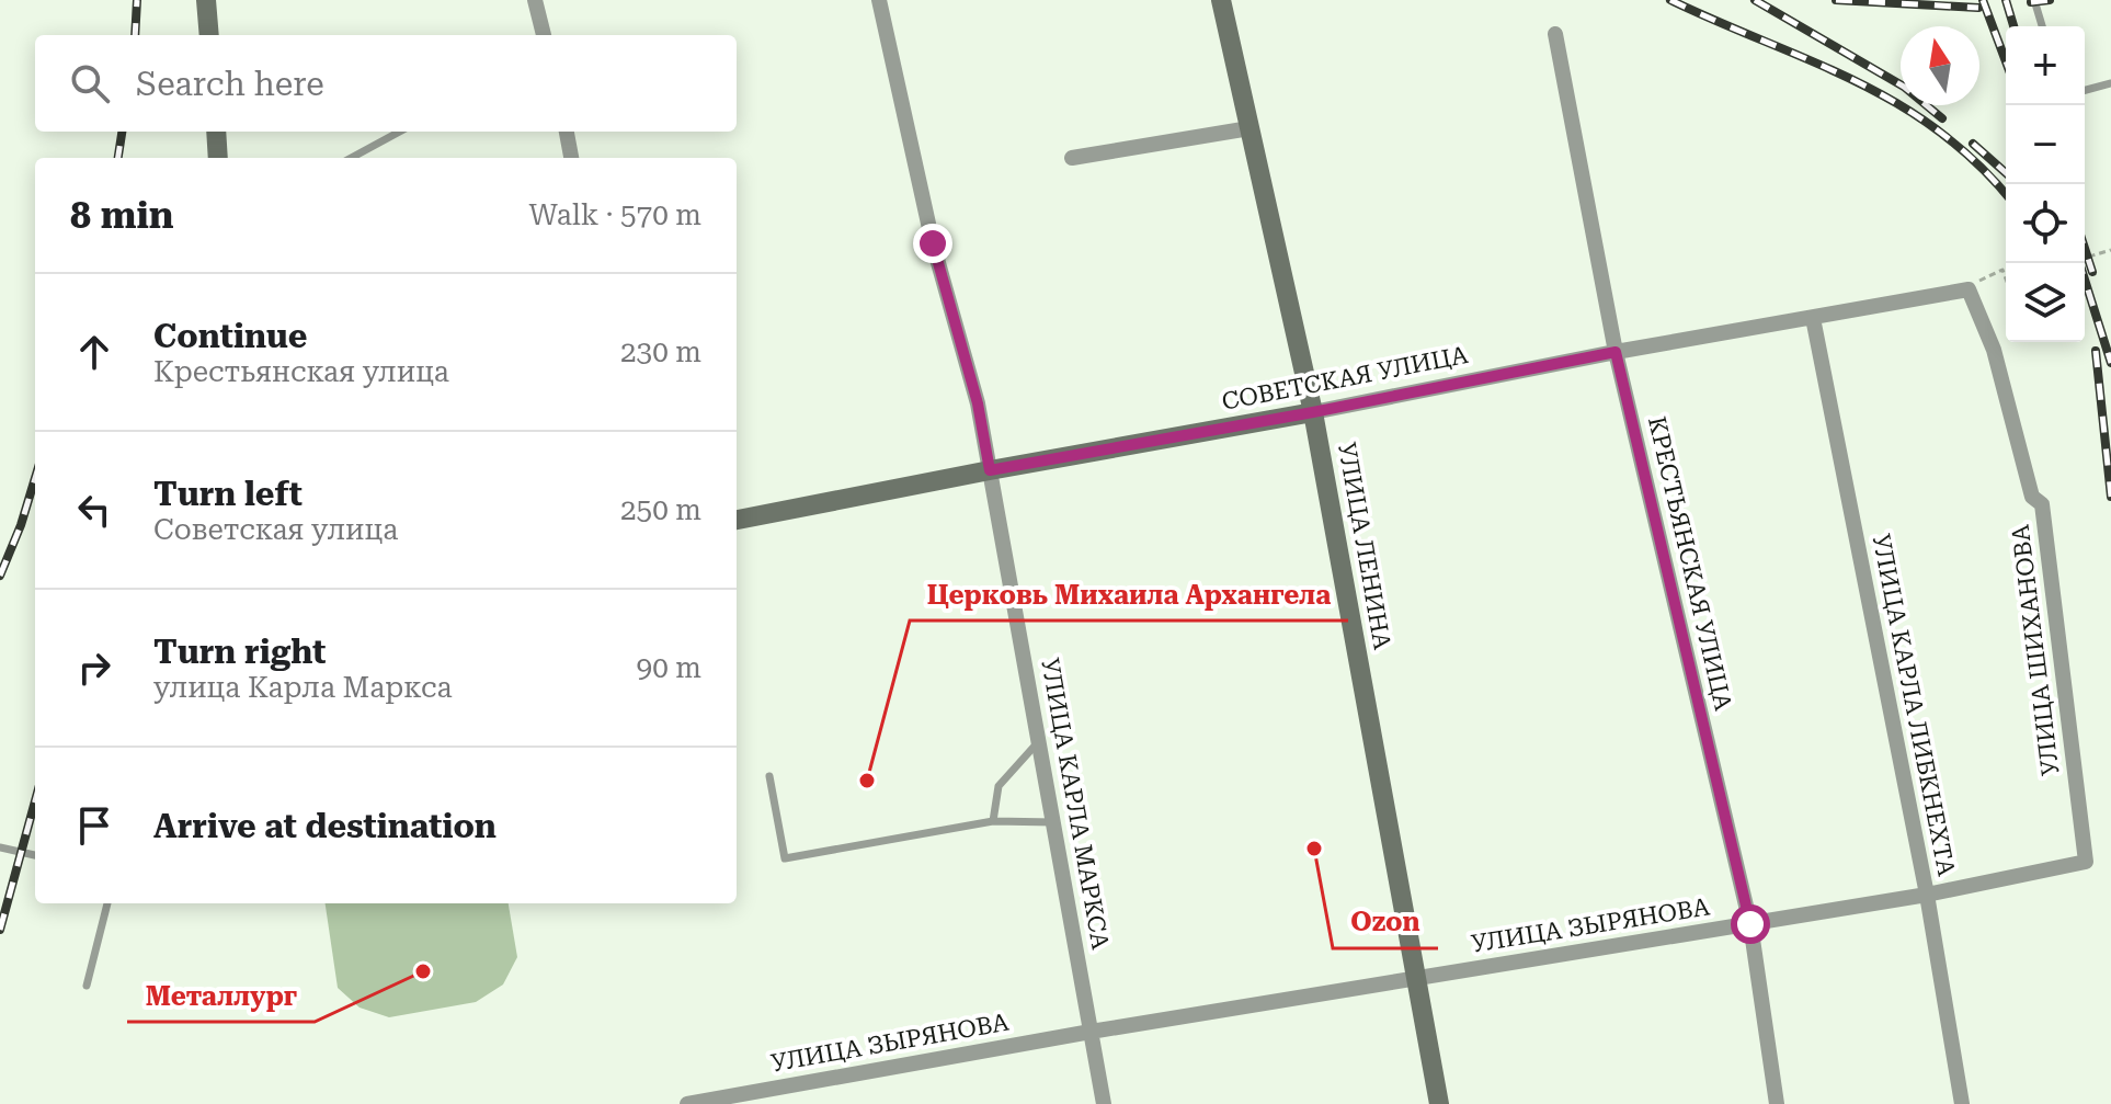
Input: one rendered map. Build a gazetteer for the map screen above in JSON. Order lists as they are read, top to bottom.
{
  "streets": {
    "main road": ["СОВЕТСКАЯ УЛИЦА", "УЛИЦА ЛЕНИНА"],
    "street": [
      "КРЕСТЬЯНСКАЯ УЛИЦА",
      "УЛИЦА ШИХАНОВА",
      "УЛИЦА КАРЛА ЛИБКНЕХТА",
      "УЛИЦА КАРЛА МАРКСА",
      "УЛИЦА ЗЫРЯНОВА"
    ]
  },
  "crossings": [
    ["СОВЕТСКАЯ УЛИЦА", "УЛИЦА ЛЕНИНА"],
    ["СОВЕТСКАЯ УЛИЦА", "КРЕСТЬЯНСКАЯ УЛИЦА"],
    ["СОВЕТСКАЯ УЛИЦА", "УЛИЦА ШИХАНОВА"],
    ["СОВЕТСКАЯ УЛИЦА", "УЛИЦА КАРЛА ЛИБКНЕХТА"],
    ["СОВЕТСКАЯ УЛИЦА", "УЛИЦА КАРЛА МАРКСА"],
    ["УЛИЦА ЛЕНИНА", "УЛИЦА ЗЫРЯНОВА"],
    ["КРЕСТЬЯНСКАЯ УЛИЦА", "УЛИЦА ЗЫРЯНОВА"],
    ["УЛИЦА ШИХАНОВА", "УЛИЦА ЗЫРЯНОВА"],
    ["УЛИЦА КАРЛА ЛИБКНЕХТА", "УЛИЦА ЗЫРЯНОВА"],
    ["УЛИЦА КАРЛА МАРКСА", "УЛИЦА ЗЫРЯНОВА"]
  ],
  "places": ["Церковь Михаила Архангела", "Ozon", "Металлург"],
  "north": "top",
  "page": {
    "map_buttons": ["+", "−"],
    "search": "Search here",
    "heading": ["8 min", "Walk · 570 m"],
    "list": [
      ["Continue", "Крестьянская улица", "230 m"],
      ["Turn left", "Советская улица", "250 m"],
      ["Turn right", "улица Карла Маркса", "90 m"],
      "Arrive at destination"
    ]
  }
}
